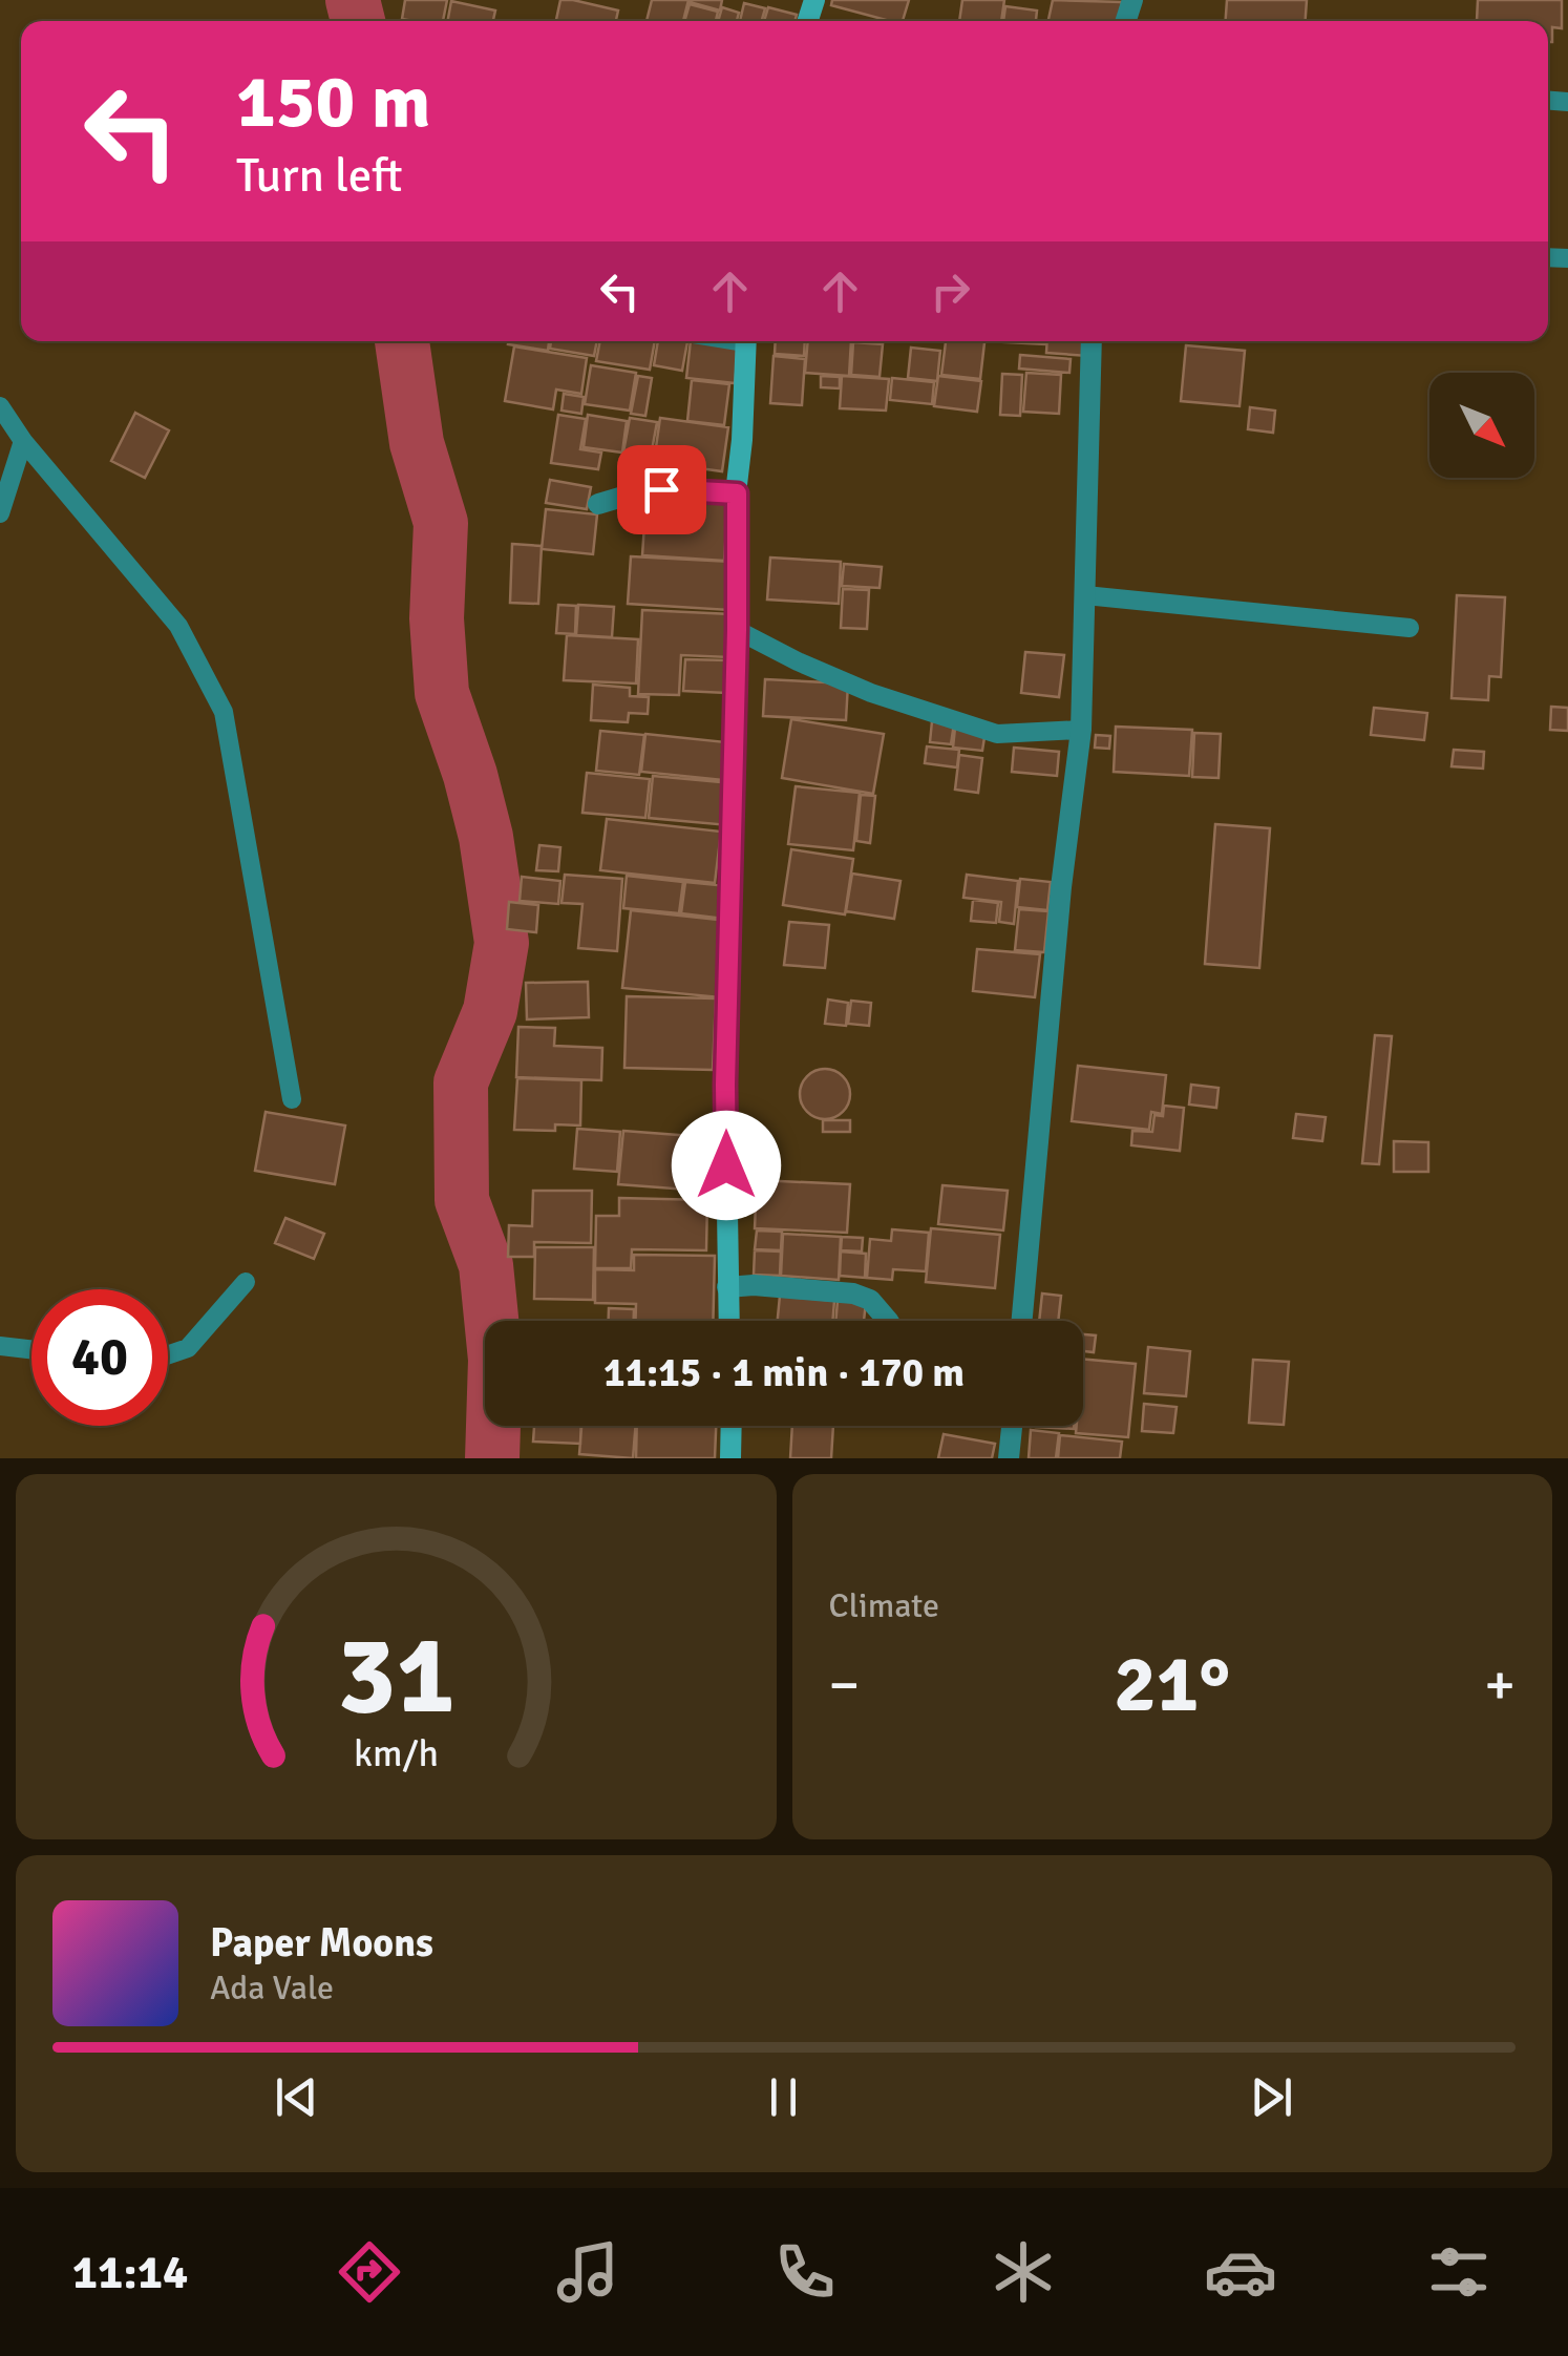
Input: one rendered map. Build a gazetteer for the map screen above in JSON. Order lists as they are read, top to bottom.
{
  "north": "bottom right",
  "page": {
    "turn": ["150 m", "Turn left"],
    "limit": "40",
    "trip": "11:15 · 1 min · 170 m",
    "tile": "Climate",
    "heat": ["−", "21°", "+"],
    "song": ["Paper Moons", "Ada Vale"],
    "tabs": "11:14",
    "gauge": ["31", "km/h"]
  }
}
